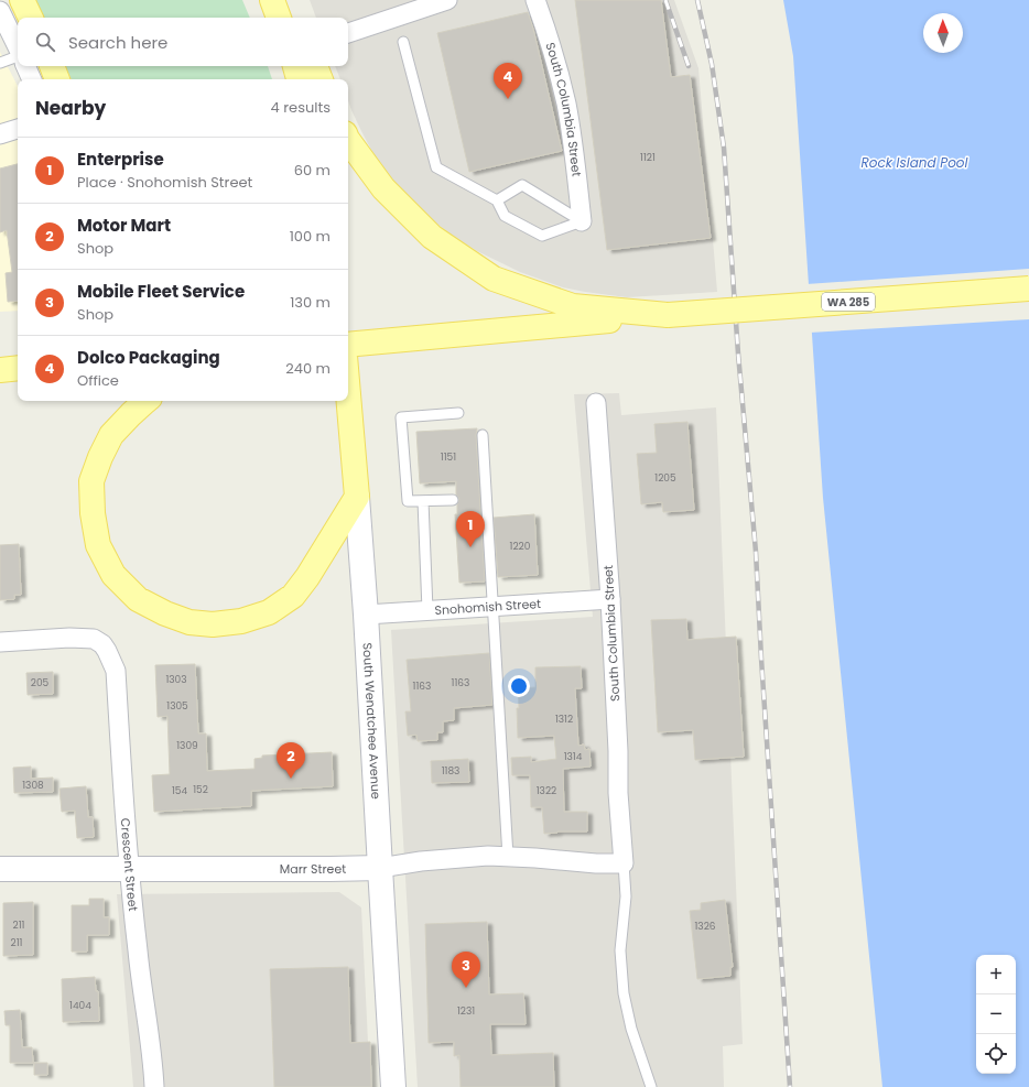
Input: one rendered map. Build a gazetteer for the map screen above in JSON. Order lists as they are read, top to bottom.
{
  "streets": {
    "main road": ["WA 285", "South Wenatchee Avenue", "Marr Street"],
    "street": ["South Columbia Street", "Snohomish Street", "Crescent Street"]
  },
  "crossings": [
    ["South Columbia Street", "Snohomish Street"],
    ["South Columbia Street", "Marr Street"],
    ["Snohomish Street", "South Wenatchee Avenue"],
    ["South Wenatchee Avenue", "Marr Street"],
    ["Crescent Street", "Marr Street"]
  ],
  "water": ["Rock Island Pool"],
  "house_numbers": [
    "1121",
    "1151",
    "1205",
    "1220",
    "1303",
    "205",
    "1163",
    "1163",
    "1305",
    "1312",
    "1309",
    "1314",
    "1183",
    "1308",
    "152",
    "154",
    "1322",
    "211",
    "1326",
    "211",
    "1404",
    "1231"
  ],
  "north": "top",
  "page": {
    "search": "Search here",
    "pins": [
      "4",
      "1",
      "2",
      "3"
    ],
    "heading": ["Nearby", "4 results"],
    "list": [
      {
        "mark": "1",
        "name": "Enterprise",
        "note": "Place · Snohomish Street",
        "value": "60 m"
      },
      {
        "mark": "2",
        "name": "Motor Mart",
        "note": "Shop",
        "value": "100 m"
      },
      {
        "mark": "3",
        "name": "Mobile Fleet Service",
        "note": "Shop",
        "value": "130 m"
      },
      {
        "mark": "4",
        "name": "Dolco Packaging",
        "note": "Office",
        "value": "240 m"
      }
    ],
    "map_buttons": ["+", "−"]
  }
}
